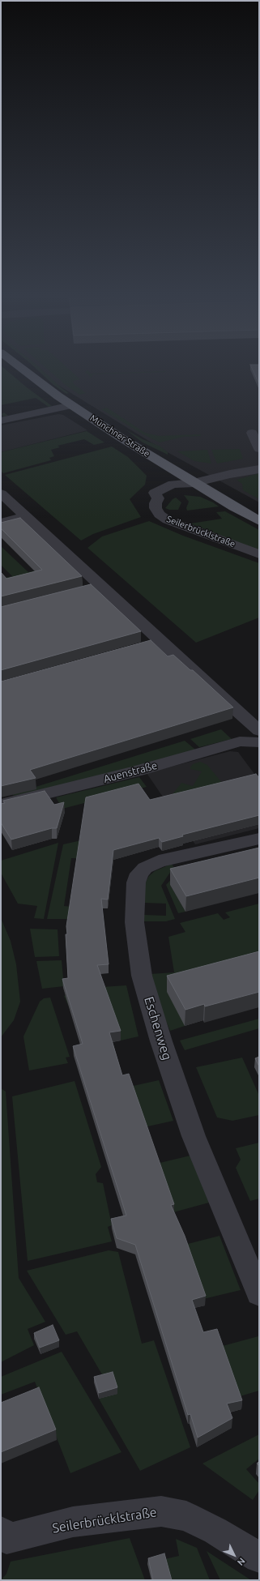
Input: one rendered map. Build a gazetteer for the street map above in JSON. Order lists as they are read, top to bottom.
{
  "streets": {
    "main road": ["Münchner Straße"],
    "street": ["Seilerbrücklstraße", "Auenstraße", "Eschenweg"]
  },
  "crossings": [
    ["Münchner Straße", "Seilerbrücklstraße"]
  ],
  "north": "bottom right"
}
